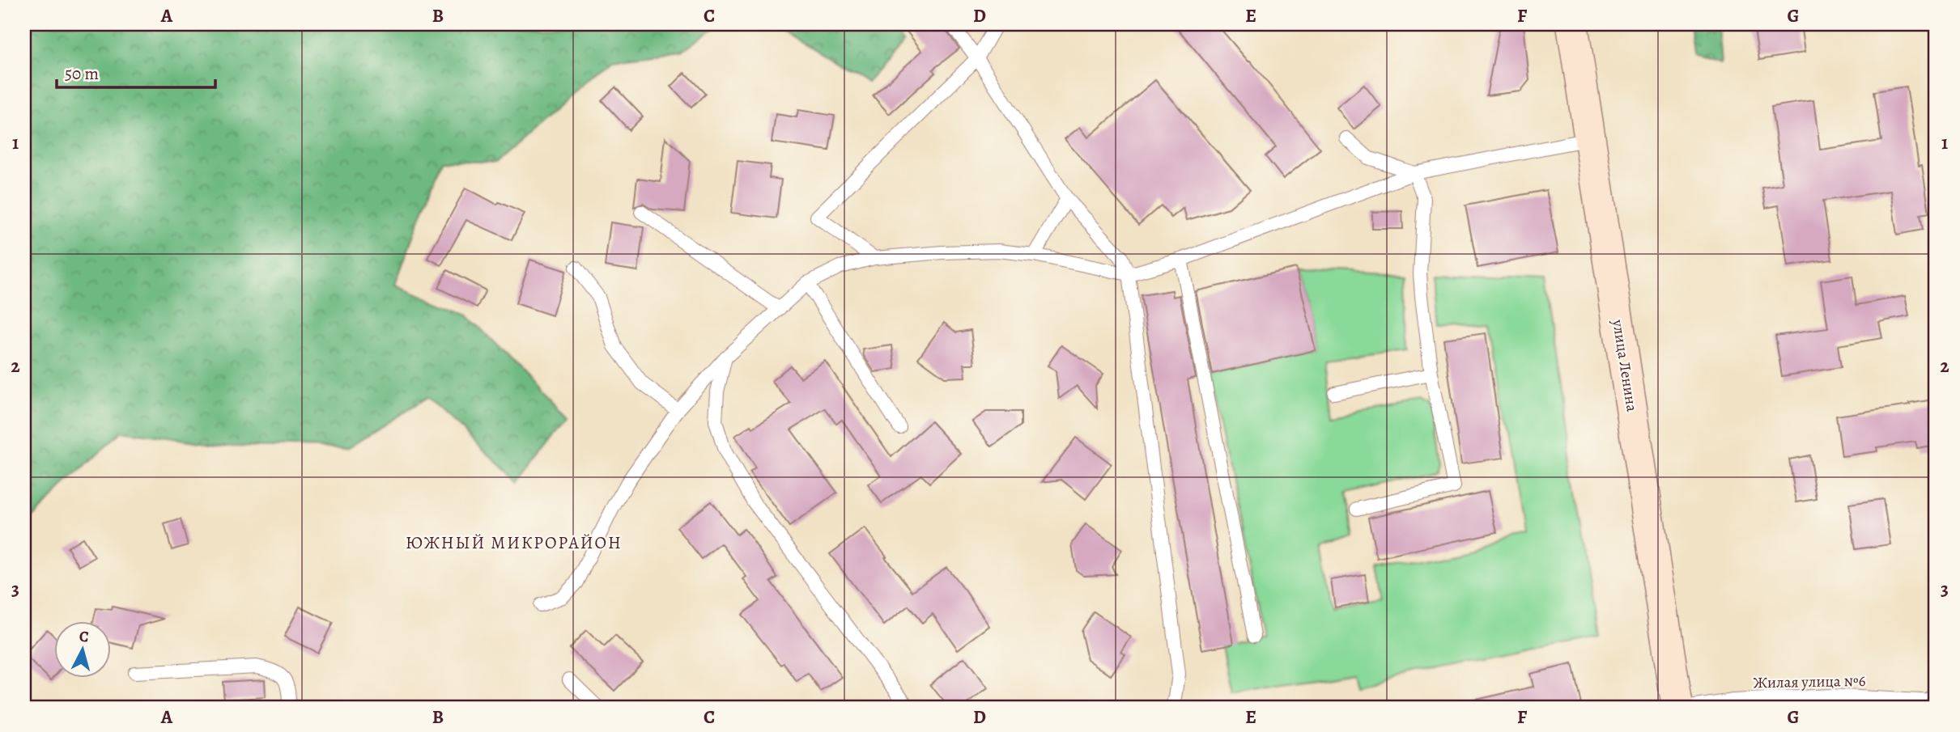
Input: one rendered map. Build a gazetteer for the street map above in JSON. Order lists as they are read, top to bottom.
{
  "streets": {
    "street": ["улица Ленина"],
    "lane": ["Жилая улица №6"]
  },
  "districts": ["ЮЖНЫЙ МИКРОРАЙОН"],
  "scale_bar": "50 m",
  "north": "top",
  "grid": {
    "columns": [
      "A",
      "B",
      "C",
      "D",
      "E",
      "F",
      "G"
    ],
    "rows": ["1", "2", "3"]
  }
}
